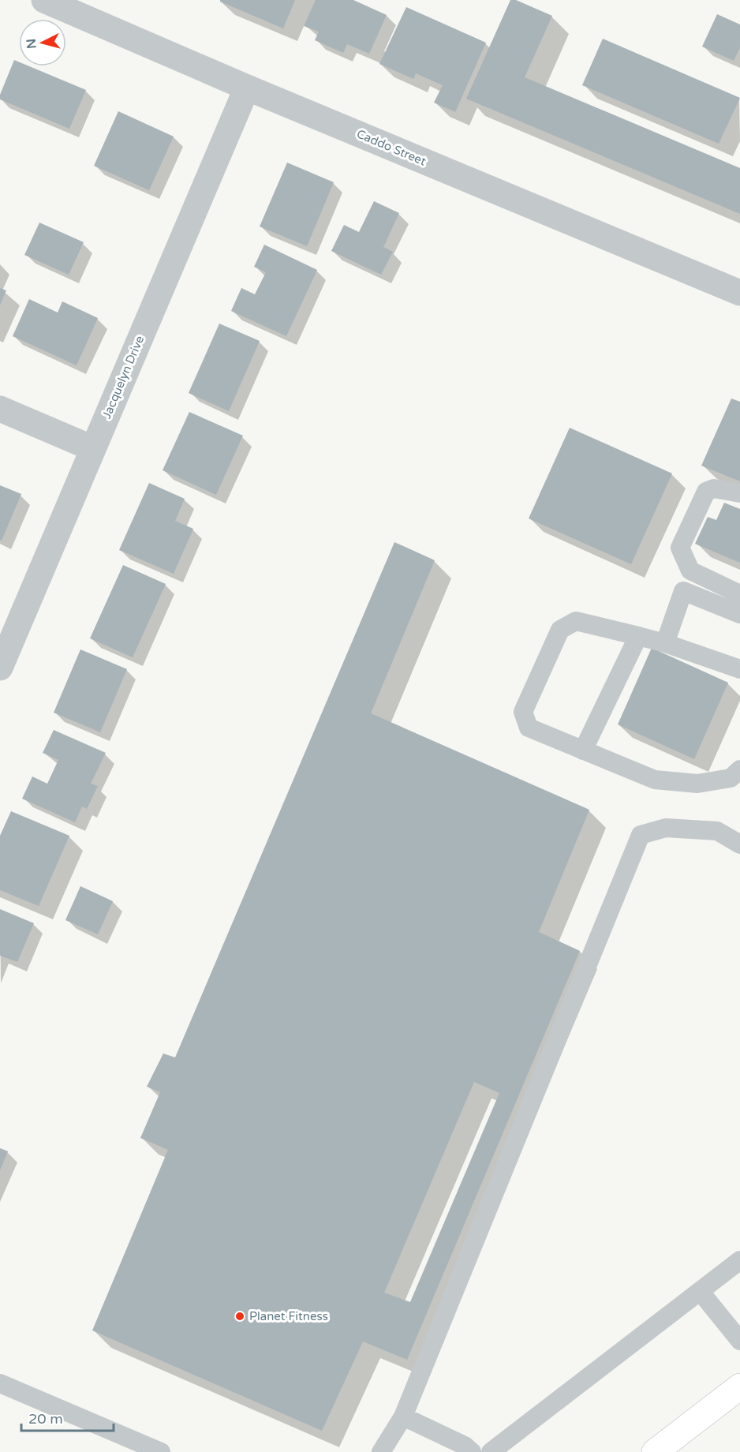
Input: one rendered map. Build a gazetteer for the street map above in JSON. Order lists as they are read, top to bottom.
{
  "streets": {
    "street": ["Caddo Street", "Jacquelyn Drive"]
  },
  "crossings": [
    ["Caddo Street", "Jacquelyn Drive"]
  ],
  "places": ["Planet Fitness"],
  "scale_bar": "20 m",
  "north": "left"
}
